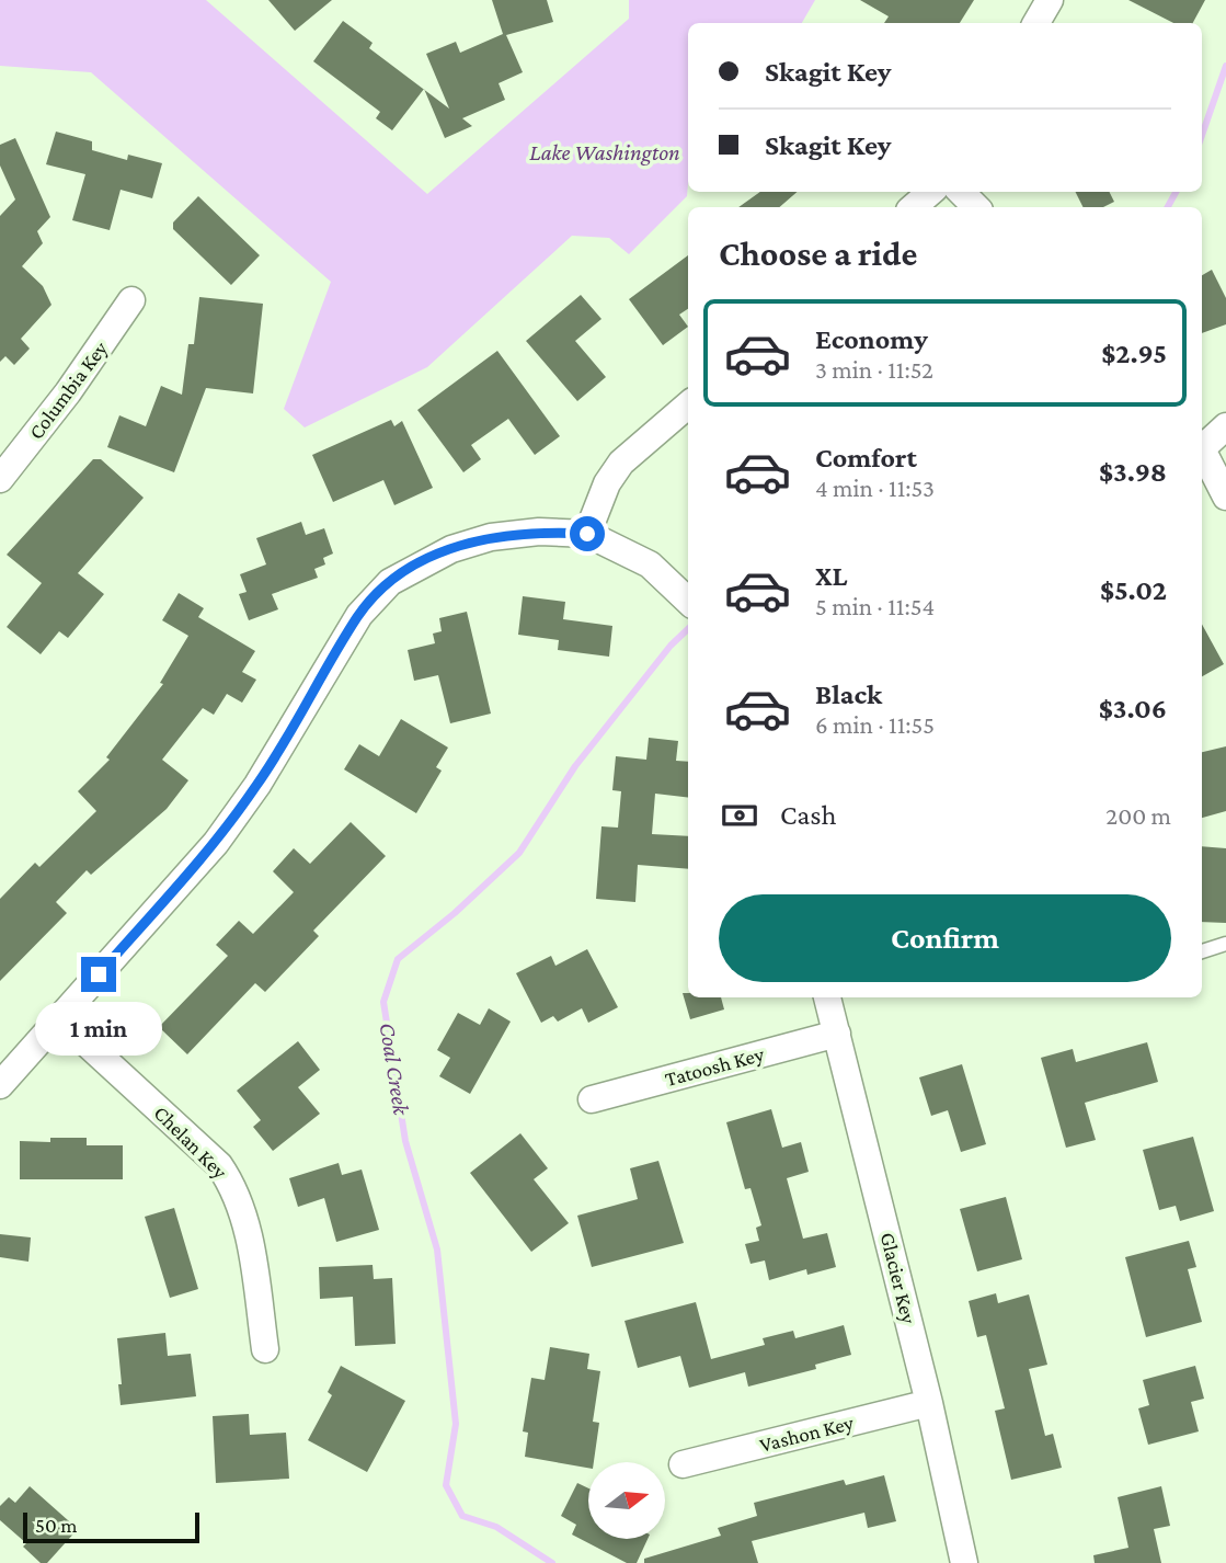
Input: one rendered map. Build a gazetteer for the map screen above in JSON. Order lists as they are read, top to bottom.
{
  "streets": {
    "street": [
      "Columbia Key",
      "Tatoosh Key",
      "Chelan Key",
      "Glacier Key",
      "Vashon Key"
    ]
  },
  "crossings": [
    ["Tatoosh Key", "Glacier Key"],
    ["Glacier Key", "Vashon Key"]
  ],
  "water": ["Lake Washington", "Coal Creek"],
  "scale_bar": "50 m",
  "north": "right",
  "page": {
    "banner": ["Skagit Key", "Skagit Key"],
    "heading": "Choose a ride",
    "list": [
      {
        "name": "Economy",
        "note": "3 min · 11:52",
        "value": "$2.95"
      },
      {
        "name": "Comfort",
        "note": "4 min · 11:53",
        "value": "$3.98"
      },
      {
        "name": "XL",
        "note": "5 min · 11:54",
        "value": "$5.02"
      },
      {
        "name": "Black",
        "note": "6 min · 11:55",
        "value": "$3.06"
      }
    ],
    "pay": ["Cash", "200 m"],
    "buttons": "Confirm",
    "bubble": "1 min",
    "scale": "50 m"
  }
}
